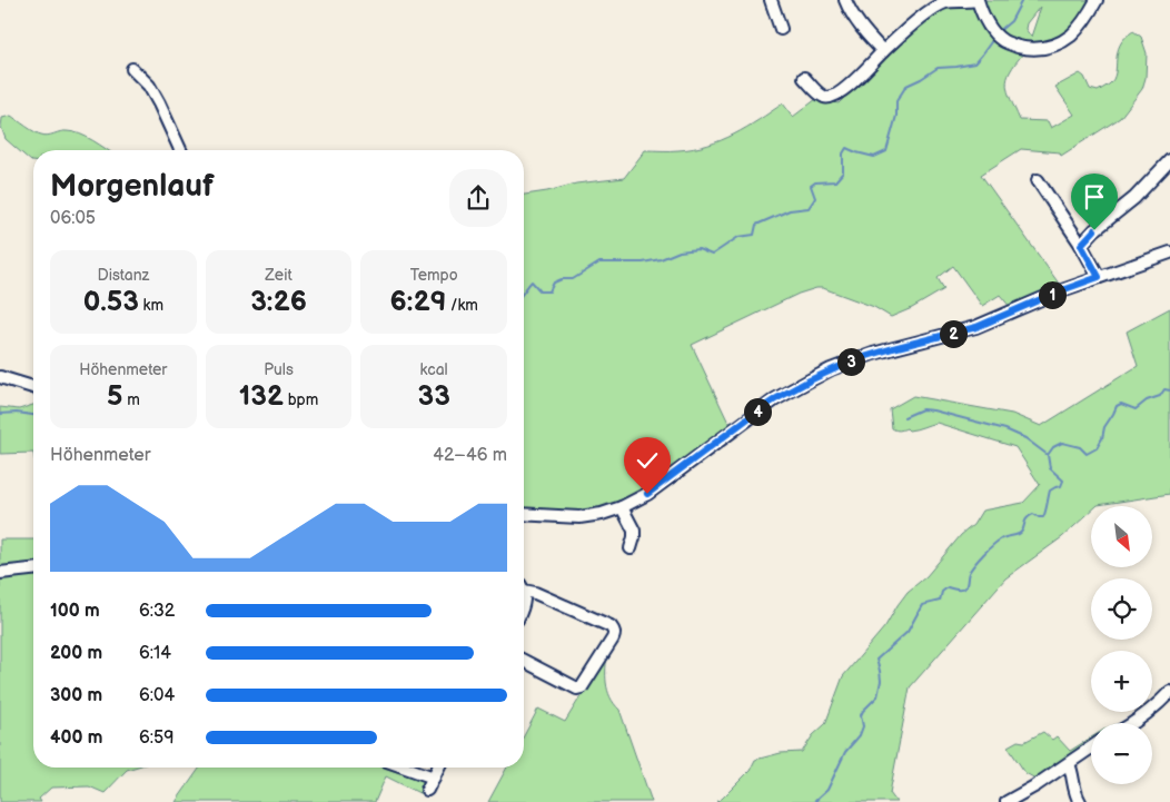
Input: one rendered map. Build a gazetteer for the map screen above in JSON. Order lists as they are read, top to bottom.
{
  "north": "bottom right",
  "page": {
    "heading": ["Morgenlauf", "06:05"],
    "stats": [
      ["Distanz", "0.53 km"],
      ["Zeit", "3:26"],
      ["Tempo", "6:29 /km"],
      ["Höhenmeter", "5 m"],
      ["Puls", "132 bpm"],
      ["kcal", "33"]
    ],
    "pins": [
      "1",
      "2",
      "3",
      "4"
    ],
    "chart": ["Höhenmeter", "42–46 m"],
    "map_buttons": ["+", "−"],
    "list": [
      {
        "name": "100 m",
        "note": "6:32"
      },
      {
        "name": "200 m",
        "note": "6:14"
      },
      {
        "name": "300 m",
        "note": "6:04"
      },
      {
        "name": "400 m",
        "note": "6:59"
      }
    ]
  }
}
